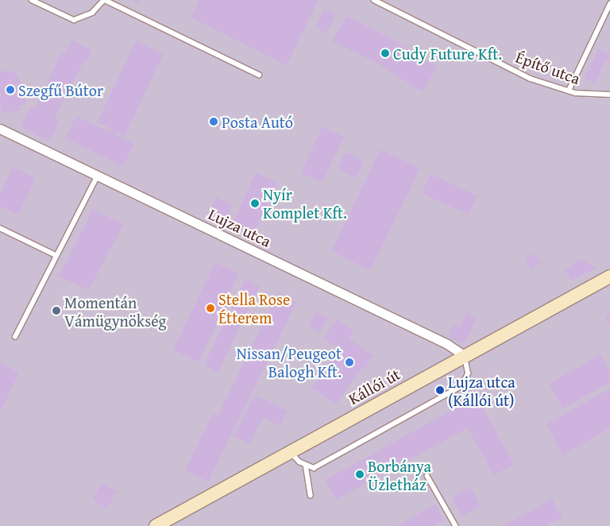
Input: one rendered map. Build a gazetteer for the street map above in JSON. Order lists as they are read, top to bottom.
{
  "streets": {
    "main road": ["Kállói út"],
    "street": ["Lujza utca"],
    "lane": ["Építő utca"]
  },
  "crossings": [
    ["Lujza utca", "Kállói út"]
  ],
  "places": [
    "Cudy Future Kft.",
    "Szegfű Bútor",
    "Posta Autó",
    "Nyír Komplet Kft.",
    "Stella Rose Étterem",
    "Momentán Vámügynökség",
    "Nissan/Peugeot Balogh Kft.",
    "Lujza utca (Kállói út)",
    "Borbánya Üzletház"
  ]
}
